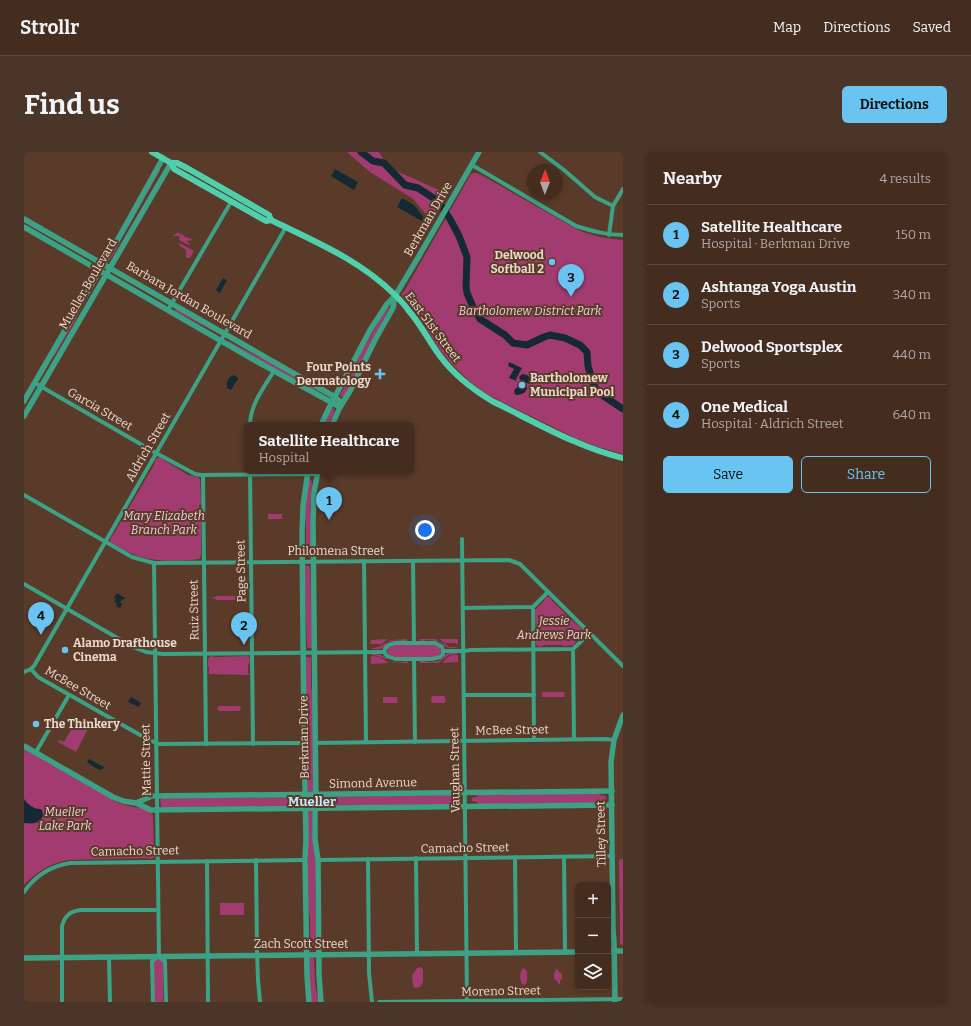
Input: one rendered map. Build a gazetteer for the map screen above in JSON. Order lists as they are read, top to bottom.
{
  "streets": {
    "main road": ["East 51st Street"],
    "street": [
      "Berkman Drive",
      "Mueller Boulevard",
      "Barbara Jordan Boulevard",
      "Garcia Street",
      "Aldrich Street",
      "Philomena Street",
      "Page Street",
      "Ruiz Street",
      "McBee Street",
      "Mattie Street",
      "Vaughan Street",
      "Simond Avenue",
      "Tilley Street",
      "Camacho Street",
      "Zach Scott Street",
      "Moreno Street"
    ]
  },
  "crossings": [
    ["Berkman Drive", "Barbara Jordan Boulevard"],
    ["Berkman Drive", "East 51st Street"],
    ["Berkman Drive", "Philomena Street"],
    ["Berkman Drive", "McBee Street"],
    ["Berkman Drive", "Simond Avenue"],
    ["Berkman Drive", "Camacho Street"],
    ["Berkman Drive", "Zach Scott Street"],
    ["Mueller Boulevard", "Barbara Jordan Boulevard"],
    ["Mueller Boulevard", "East 51st Street"],
    ["Mueller Boulevard", "Garcia Street"],
    ["Barbara Jordan Boulevard", "Aldrich Street"],
    ["East 51st Street", "Aldrich Street"],
    ["Garcia Street", "Aldrich Street"],
    ["Garcia Street", "Ruiz Street"],
    ["Aldrich Street", "Philomena Street"],
    ["Aldrich Street", "McBee Street"],
    ["Philomena Street", "Page Street"],
    ["Philomena Street", "Ruiz Street"],
    ["Philomena Street", "Mattie Street"],
    ["Philomena Street", "Vaughan Street"],
    ["Page Street", "McBee Street"],
    ["Ruiz Street", "McBee Street"],
    ["McBee Street", "Mattie Street"],
    ["McBee Street", "Vaughan Street"],
    ["McBee Street", "Tilley Street"],
    ["Mattie Street", "Simond Avenue"],
    ["Mattie Street", "Camacho Street"],
    ["Mattie Street", "Zach Scott Street"],
    ["Vaughan Street", "Simond Avenue"],
    ["Vaughan Street", "Camacho Street"],
    ["Vaughan Street", "Zach Scott Street"],
    ["Vaughan Street", "Moreno Street"],
    ["Simond Avenue", "Tilley Street"],
    ["Tilley Street", "Camacho Street"],
    ["Tilley Street", "Moreno Street"]
  ],
  "districts": ["Mueller"],
  "parks": [
    "Bartholomew District Park",
    "Mary Elizabeth Branch Park",
    "Jessie Andrews Park",
    "Mueller Lake Park"
  ],
  "places": {
    "other": [
      "Delwood Softball 2",
      "Bartholomew Municipal Pool",
      "Alamo Drafthouse Cinema",
      "The Thinkery"
    ],
    "health": ["Four Points Dermatology"]
  },
  "north": "top",
  "page": {
    "header": "Strollr",
    "nav": ["Map", "Directions", "Saved"],
    "buttons": [
      "Directions",
      ["Save", "Share"]
    ],
    "title": "Find us",
    "heading": ["Nearby", "4 results"],
    "list": [
      {
        "mark": "1",
        "name": "Satellite Healthcare",
        "note": "Hospital · Berkman Drive",
        "value": "150 m"
      },
      {
        "mark": "2",
        "name": "Ashtanga Yoga Austin",
        "note": "Sports",
        "value": "340 m"
      },
      {
        "mark": "3",
        "name": "Delwood Sportsplex",
        "note": "Sports",
        "value": "440 m"
      },
      {
        "mark": "4",
        "name": "One Medical",
        "note": "Hospital · Aldrich Street",
        "value": "640 m"
      }
    ],
    "pins": [
      "3",
      "1",
      "4",
      "2"
    ],
    "popup": ["Satellite Healthcare", "Hospital"],
    "map_buttons": ["+", "−"]
  }
}
